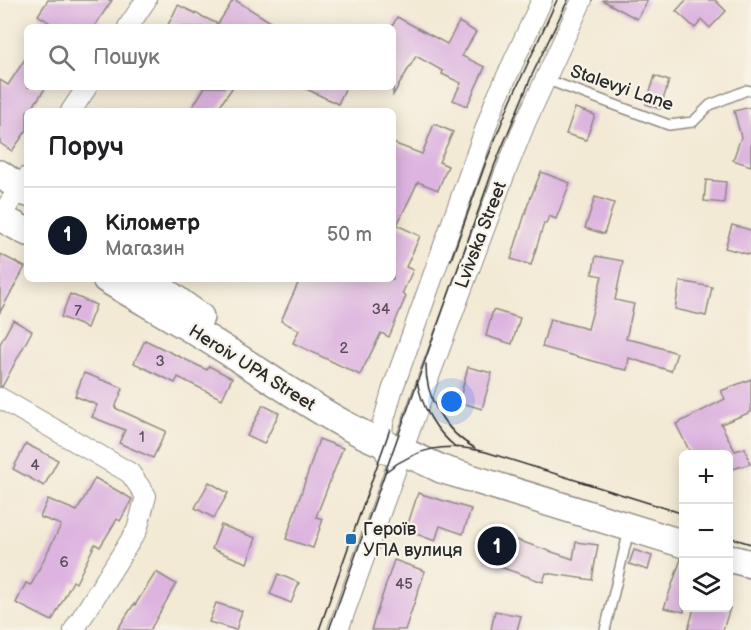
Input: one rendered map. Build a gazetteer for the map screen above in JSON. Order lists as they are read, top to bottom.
{
  "streets": {
    "street": ["Lvivska Street", "Heroiv UPA Street"],
    "lane": ["Stalevyi Lane"]
  },
  "crossings": [
    ["Stalevyi Lane", "Lvivska Street"],
    ["Lvivska Street", "Heroiv UPA Street"]
  ],
  "places": {
    "transit": ["Героїв УПА вулиця"]
  },
  "house_numbers": [
    "34",
    "7",
    "2",
    "3",
    "1",
    "4",
    "6",
    "45"
  ],
  "page": {
    "search": "Пошук",
    "heading": "Поруч",
    "list": [
      {
        "mark": "1",
        "name": "Кілометр",
        "note": "Магазин",
        "value": "50 m"
      }
    ],
    "map_buttons": ["+", "−"],
    "pins": "1"
  }
}
